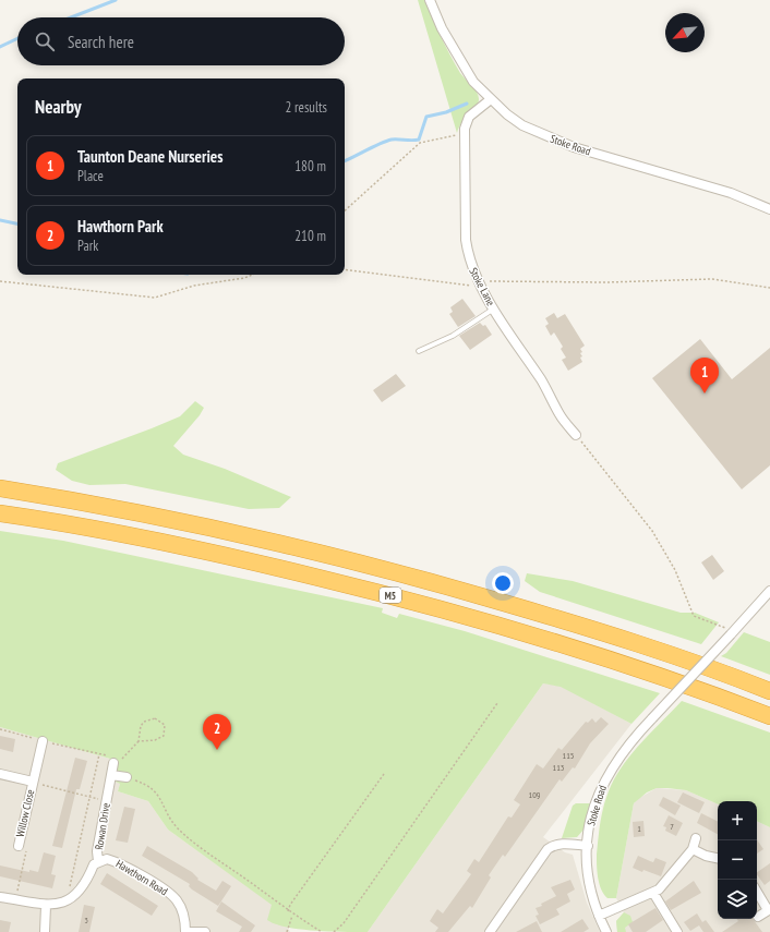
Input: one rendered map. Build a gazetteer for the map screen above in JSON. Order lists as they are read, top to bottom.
{
  "streets": {
    "highway": ["M5"],
    "street": [
      "Stoke Road",
      "Stoke Lane",
      "Willow Close",
      "Rowan Drive",
      "Hawthorn Road"
    ]
  },
  "crossings": [
    ["Stoke Road", "Stoke Lane"],
    ["Rowan Drive", "Hawthorn Road"]
  ],
  "house_numbers": [
    "115",
    "113",
    "109",
    "7",
    "1",
    "3"
  ],
  "north": "bottom left",
  "page": {
    "search": "Search here",
    "heading": ["Nearby", "2 results"],
    "list": [
      {
        "mark": "1",
        "name": "Taunton Deane Nurseries",
        "note": "Place",
        "value": "180 m"
      },
      {
        "mark": "2",
        "name": "Hawthorn Park",
        "note": "Park",
        "value": "210 m"
      }
    ],
    "pins": ["1", "2"],
    "map_buttons": ["+", "−"]
  }
}
